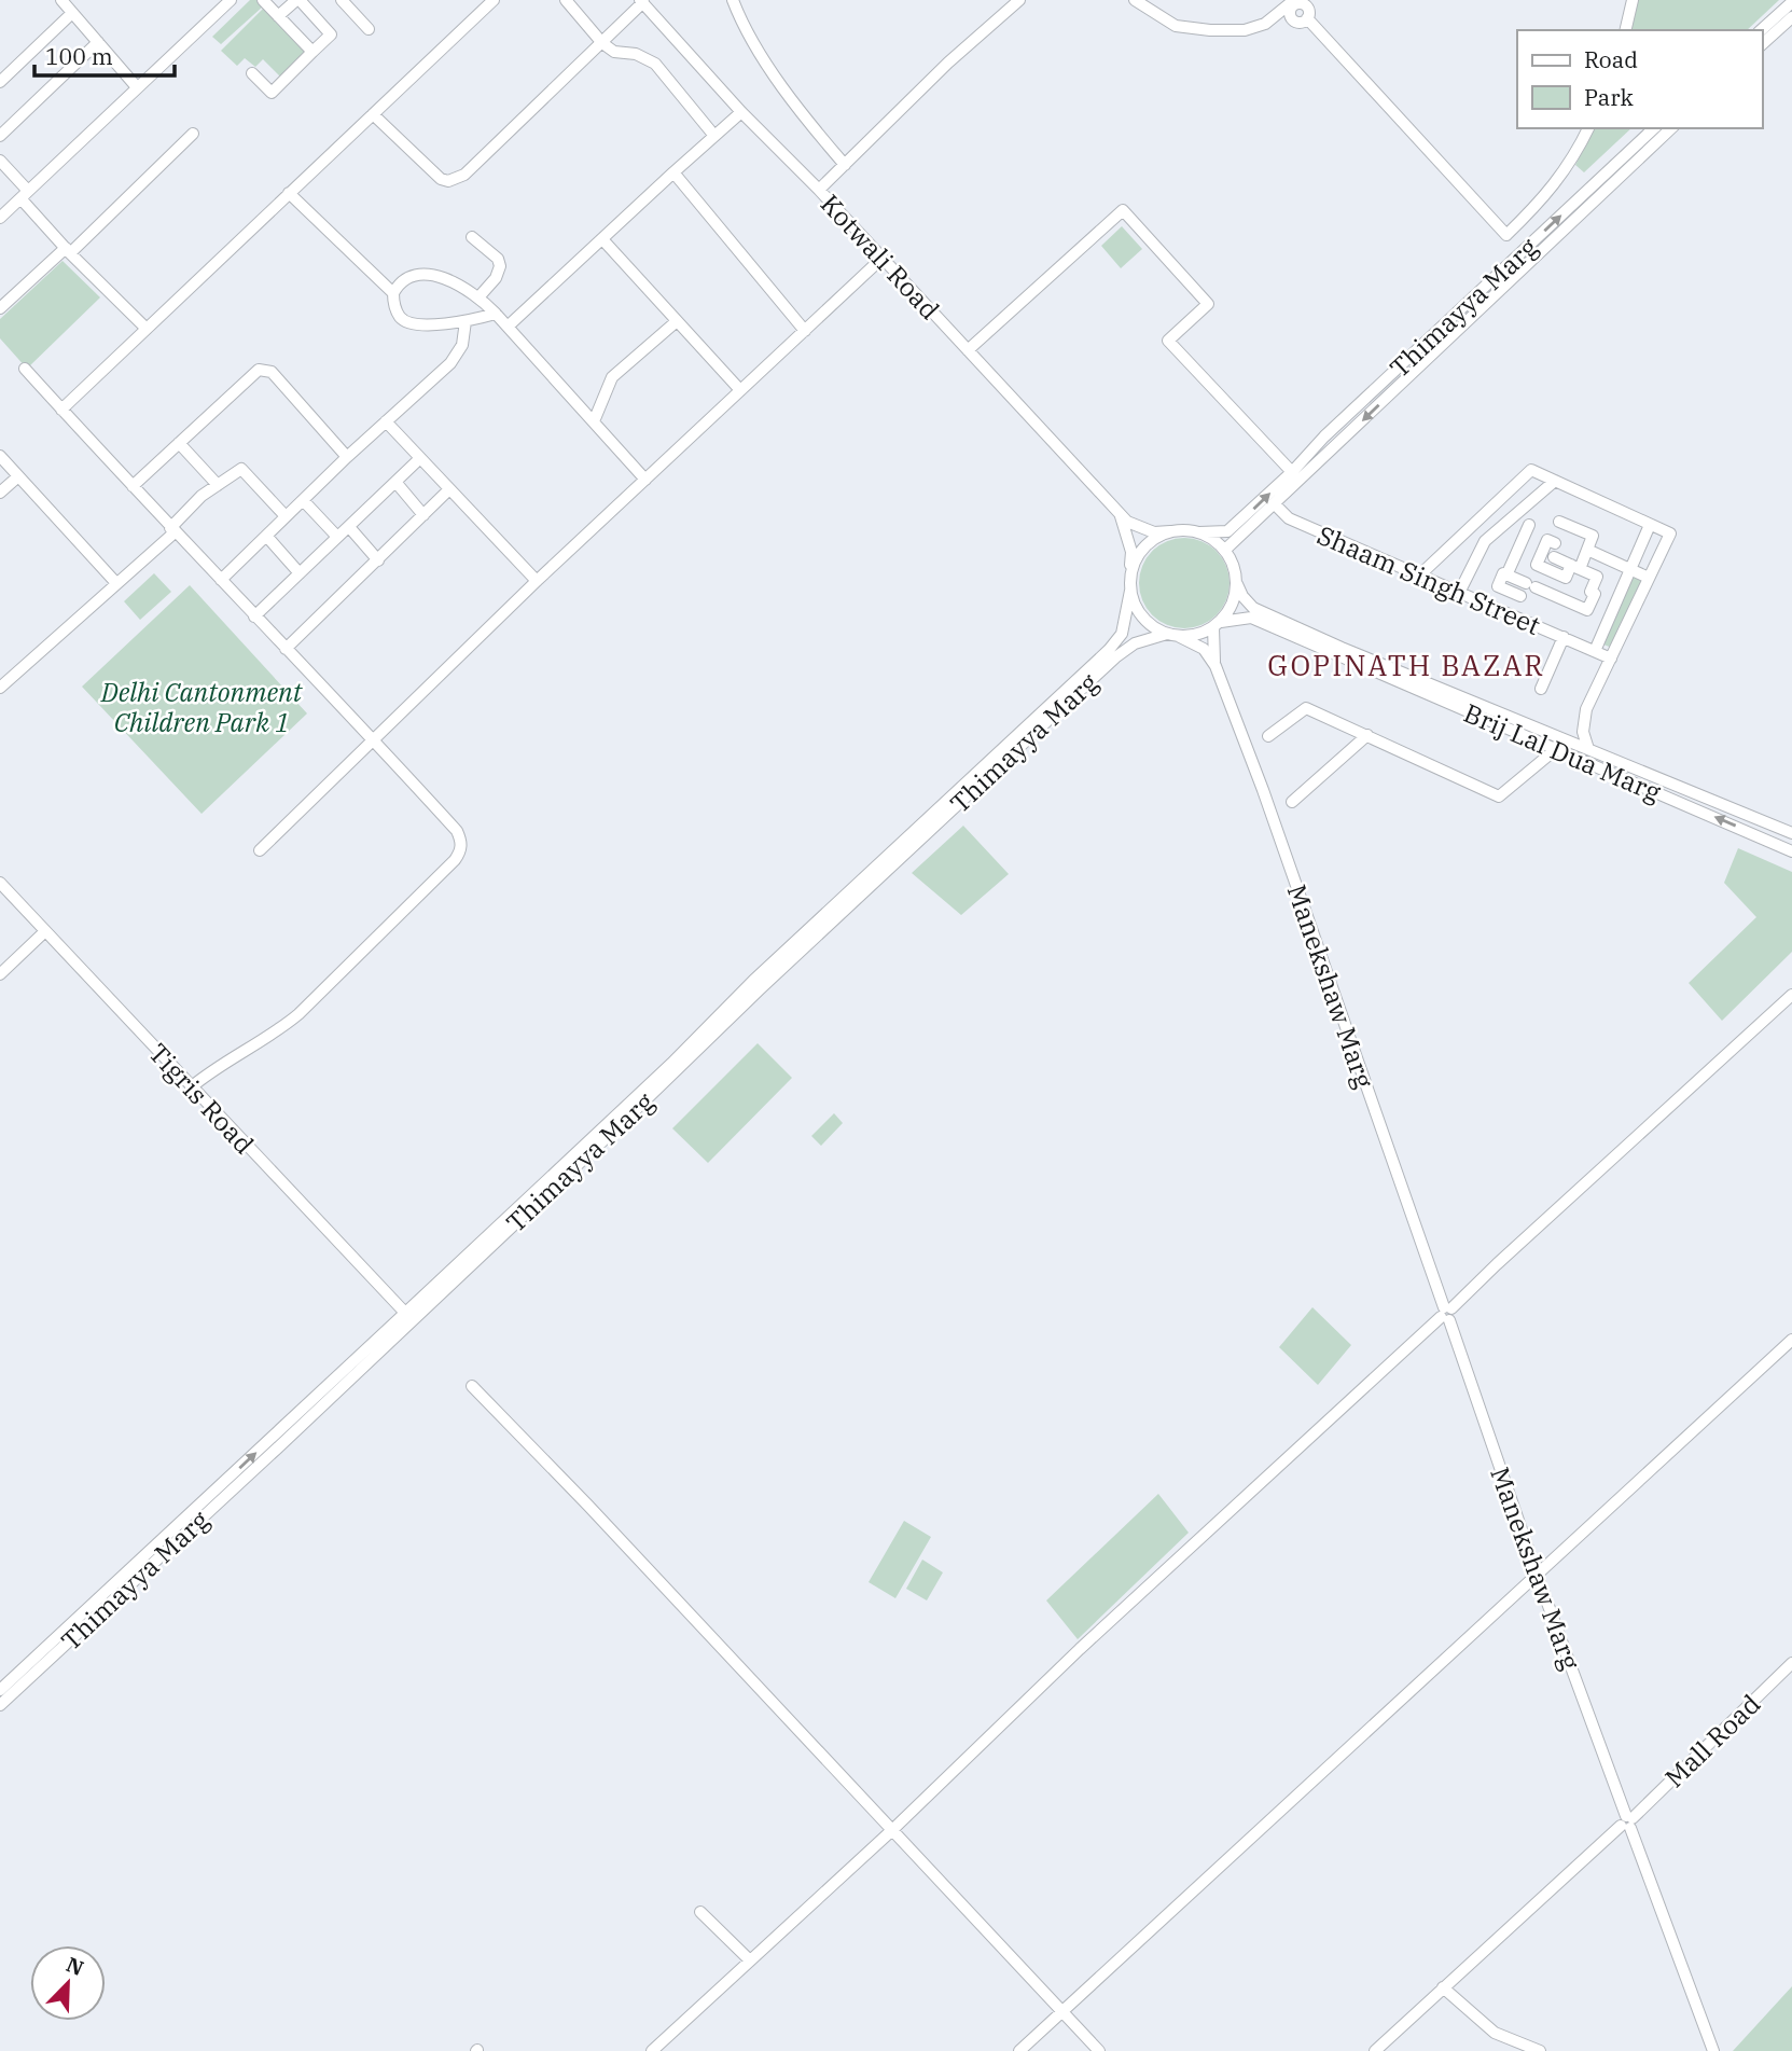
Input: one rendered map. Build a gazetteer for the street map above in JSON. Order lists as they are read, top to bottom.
{
  "streets": {
    "street": [
      "Kotwali Road",
      "Thimayya Marg",
      "Shaam Singh Street",
      "Brij Lal Dua Marg",
      "Manekshaw Marg",
      "Tigris Road",
      "Mall Road"
    ]
  },
  "crossings": [
    ["Thimayya Marg", "Shaam Singh Street"],
    ["Thimayya Marg", "Manekshaw Marg"],
    ["Thimayya Marg", "Tigris Road"],
    ["Manekshaw Marg", "Mall Road"]
  ],
  "districts": ["GOPINATH BAZAR"],
  "parks": ["Delhi Cantonment Children Park 1"],
  "legend": ["Road", "Park"],
  "scale_bar": "100 m",
  "north": "top right"
}
